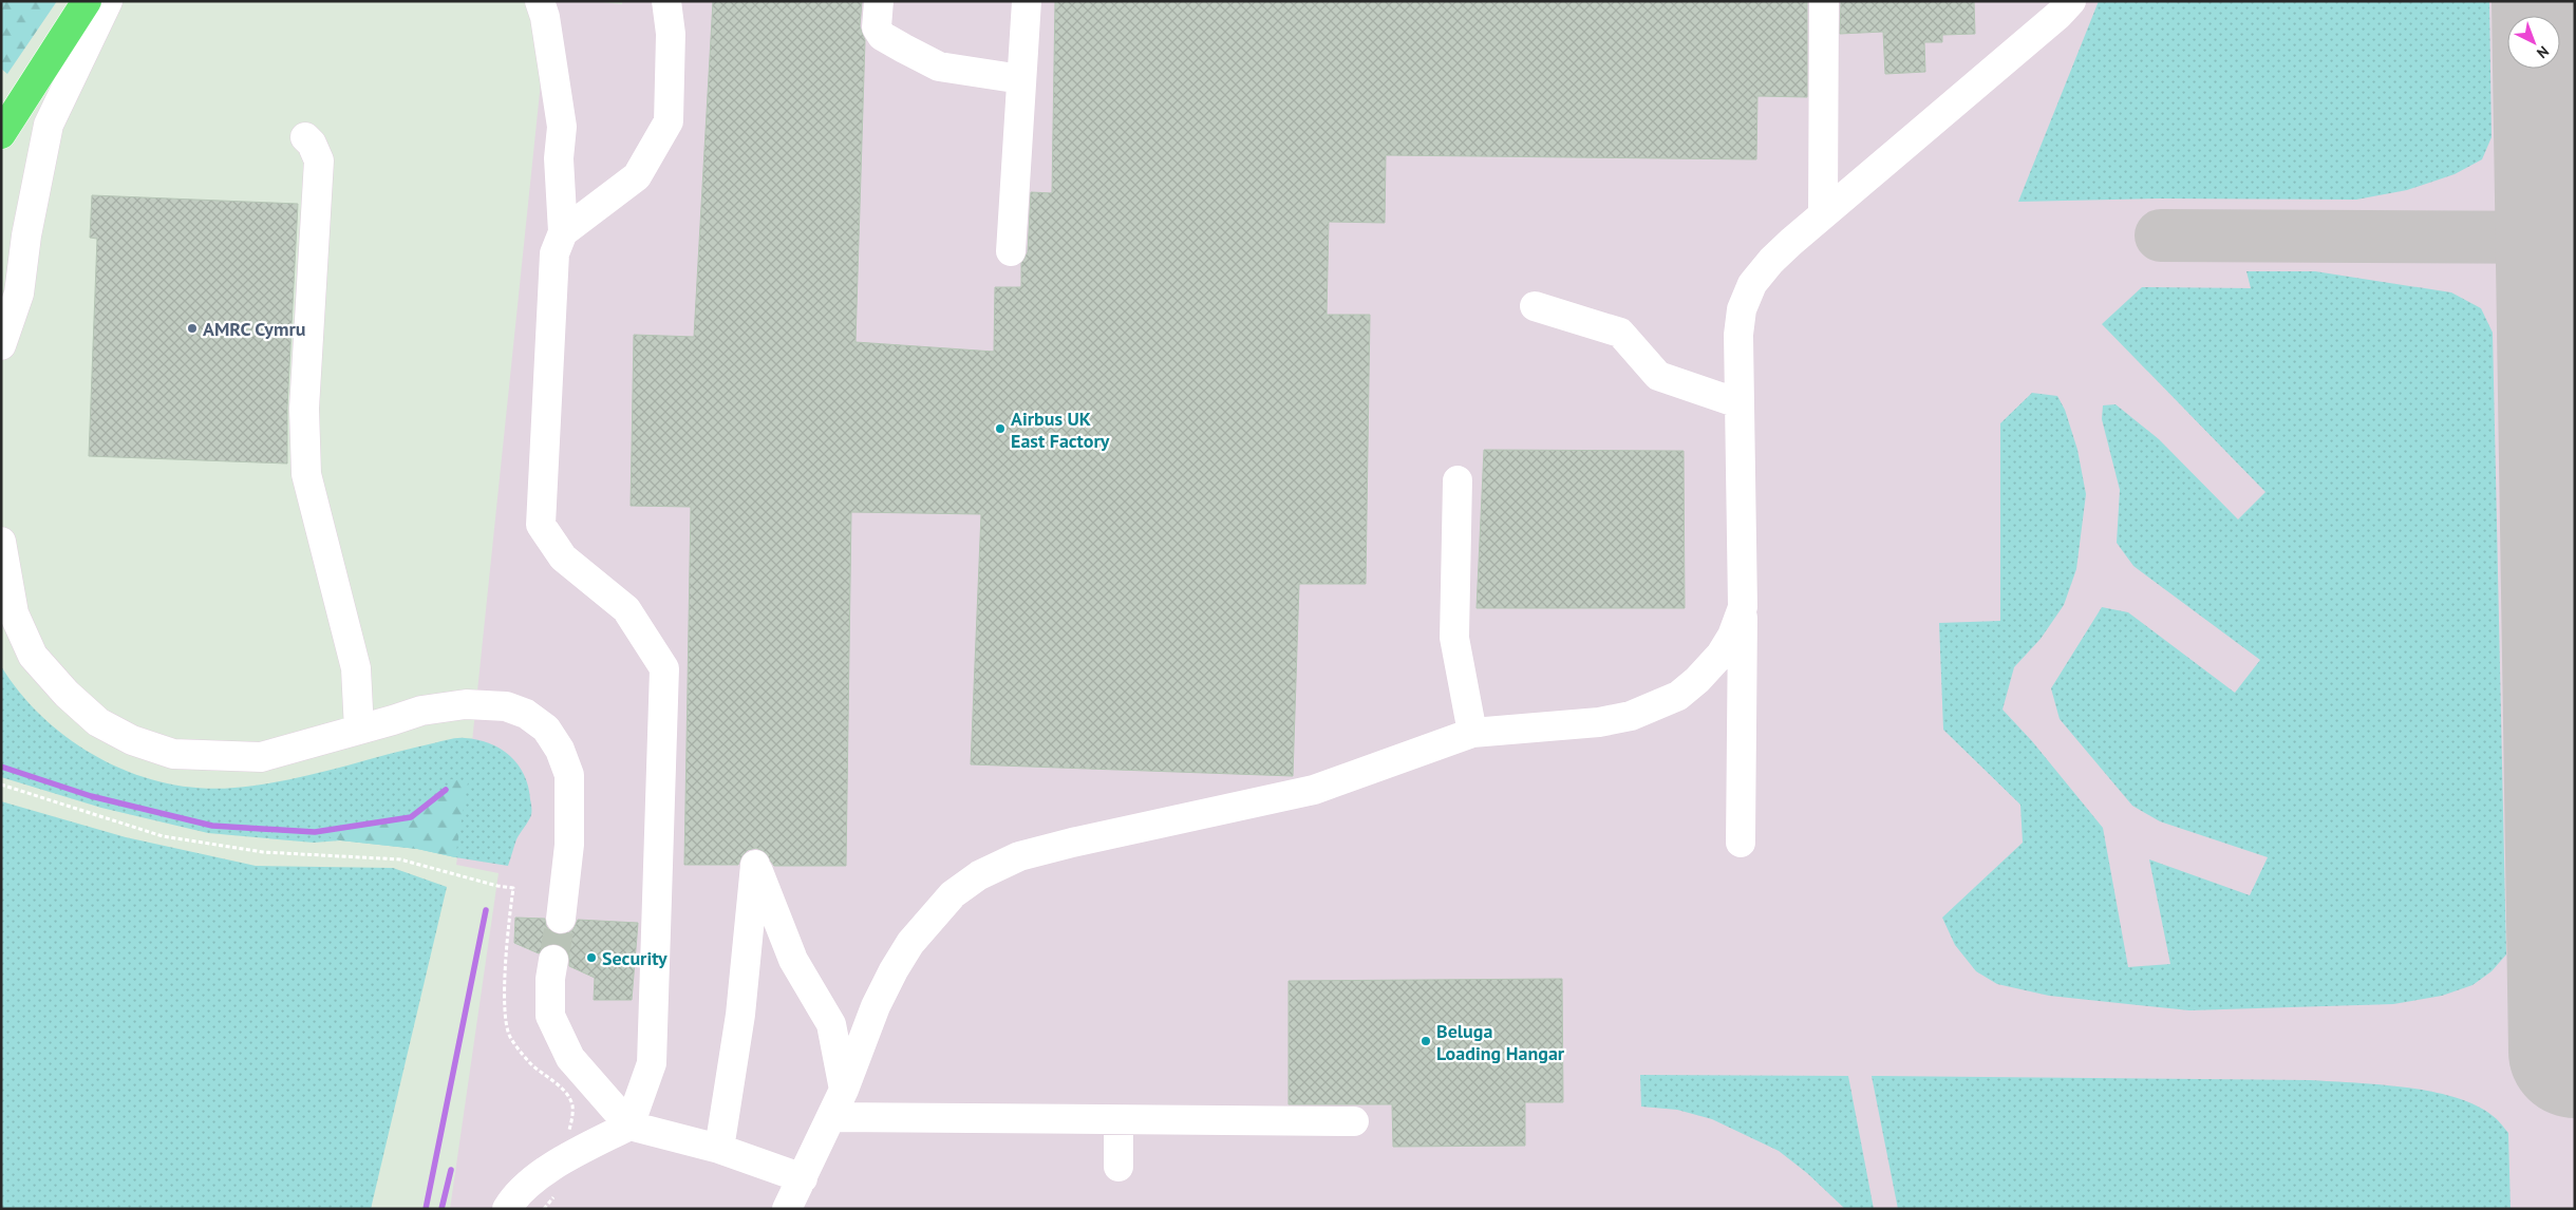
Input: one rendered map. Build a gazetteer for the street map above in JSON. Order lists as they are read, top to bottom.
{
  "places": [
    "AMRC Cymru",
    "Airbus UK East Factory",
    "Security",
    "Beluga Loading Hangar"
  ],
  "north": "bottom right"
}
